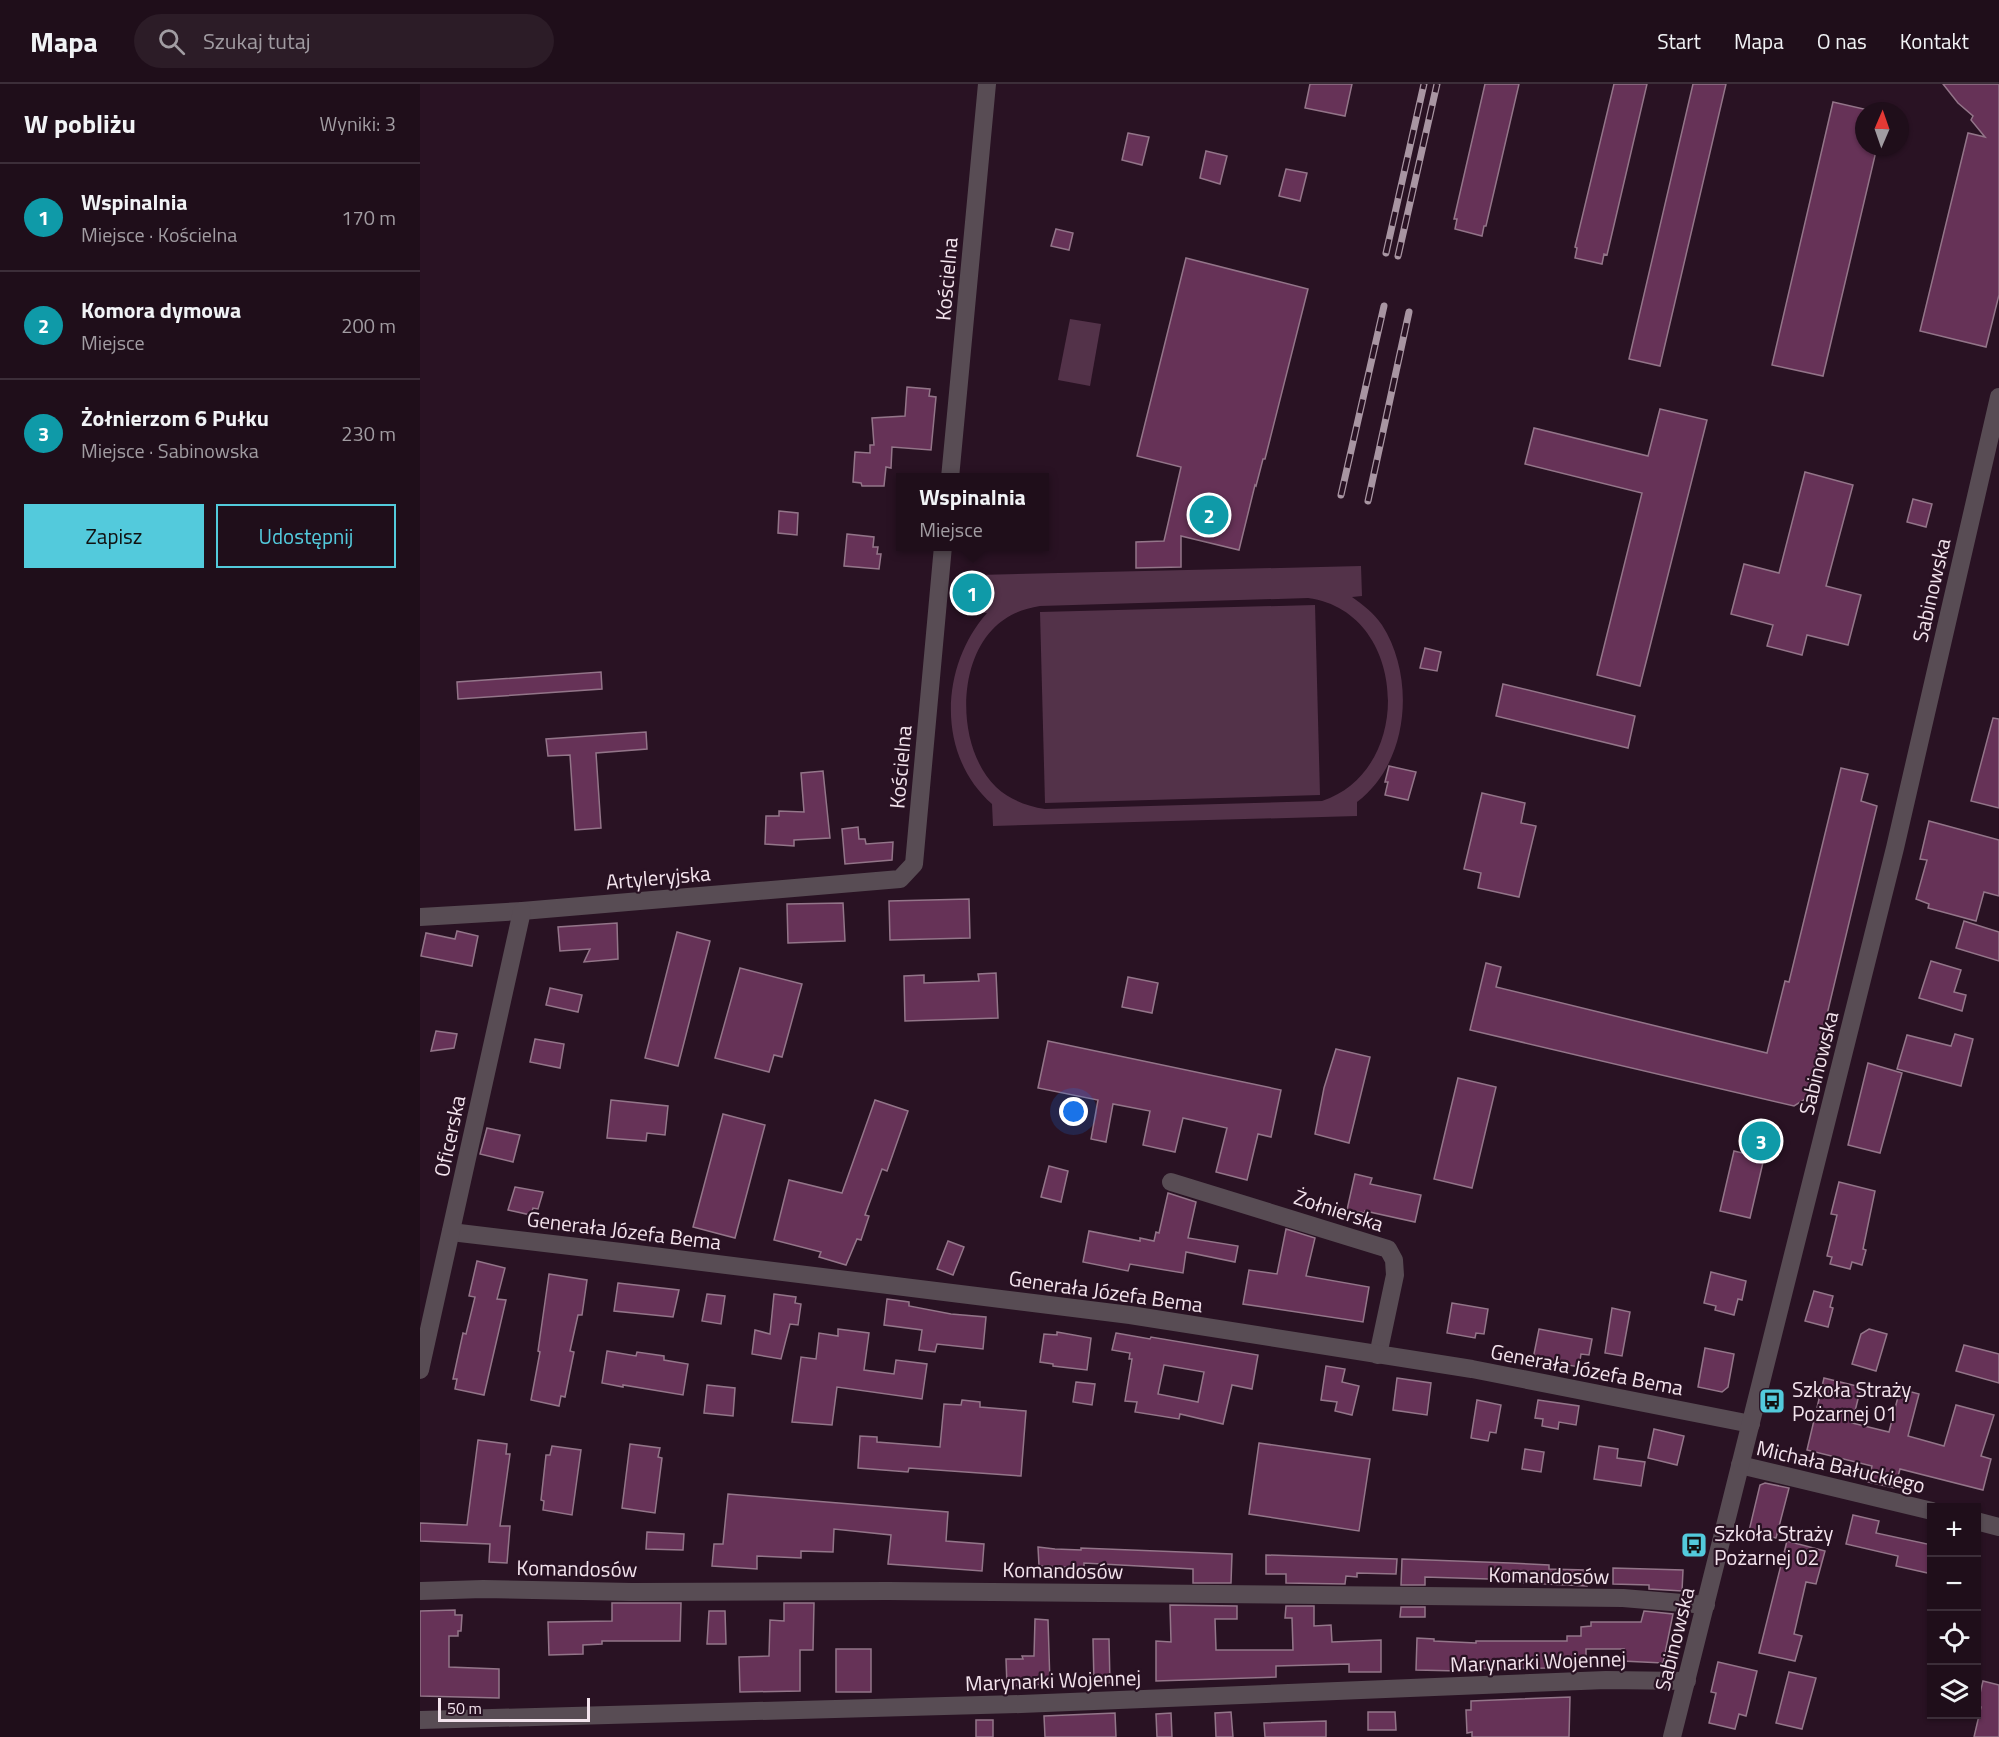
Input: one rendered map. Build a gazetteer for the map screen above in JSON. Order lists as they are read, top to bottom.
{
  "streets": {
    "street": [
      "Kościelna",
      "Sabinowska",
      "Artyleryjska",
      "Oficerska",
      "Żołnierska",
      "Generała Józefa Bema",
      "Michała Bałuckiego",
      "Komandosów",
      "Marynarki Wojennej"
    ]
  },
  "crossings": [
    ["Kościelna", "Artyleryjska"],
    ["Sabinowska", "Generała Józefa Bema"],
    ["Sabinowska", "Michała Bałuckiego"],
    ["Sabinowska", "Komandosów"],
    ["Sabinowska", "Marynarki Wojennej"],
    ["Artyleryjska", "Oficerska"],
    ["Oficerska", "Generała Józefa Bema"],
    ["Żołnierska", "Generała Józefa Bema"]
  ],
  "places": {
    "bus stop": ["Szkoła Straży Pożarnej 01", "Szkoła Straży Pożarnej 02"]
  },
  "scale_bar": "50 m",
  "north": "top",
  "page": {
    "header": "Mapa",
    "search": "Szukaj tutaj",
    "nav": [
      "Start",
      "Mapa",
      "O nas",
      "Kontakt"
    ],
    "heading": ["W pobliżu", "Wyniki: 3"],
    "list": [
      {
        "mark": "1",
        "name": "Wspinalnia",
        "note": "Miejsce · Kościelna",
        "value": "170 m"
      },
      {
        "mark": "2",
        "name": "Komora dymowa",
        "note": "Miejsce",
        "value": "200 m"
      },
      {
        "mark": "3",
        "name": "Żołnierzom 6 Pułku",
        "note": "Miejsce · Sabinowska",
        "value": "230 m"
      }
    ],
    "popup": ["Wspinalnia", "Miejsce"],
    "buttons": ["Zapisz", "Udostępnij"],
    "pins": ["2", "1", "3"],
    "map_buttons": ["+", "−"],
    "scale": "50 m"
  }
}
